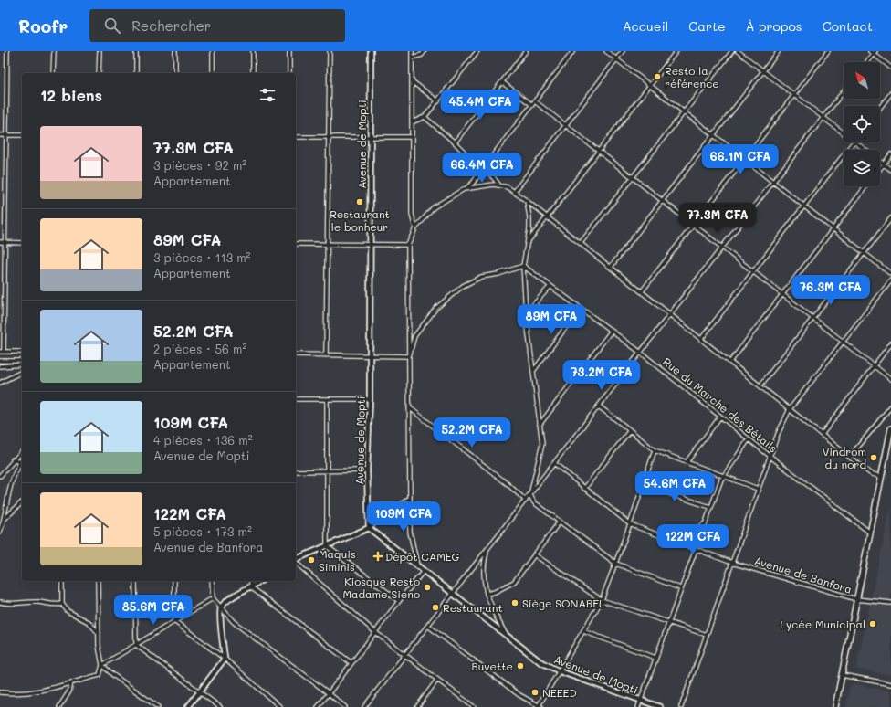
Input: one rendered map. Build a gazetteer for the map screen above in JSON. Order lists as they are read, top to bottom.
{
  "streets": {
    "main road": ["Avenue de Banfora"],
    "street": ["Avenue de Mopti", "Rue du Marché des Bétails"]
  },
  "crossings": [
    ["Rue du Marché des Bétails", "Avenue de Banfora"]
  ],
  "places": {
    "other": [
      "Resto la référence",
      "Restaurant le bonheur",
      "Vindrom du nord",
      "Maquis Siminis",
      "Kiosque Resto Madame Sieno",
      "Siège SONABEL",
      "Restaurant",
      "Lycée Municipal",
      "Buvette",
      "NEEED"
    ],
    "health": ["Dépôt CAMEG"]
  },
  "north": "top left",
  "page": {
    "header": "Roofr",
    "search": "Rechercher",
    "nav": [
      "Accueil",
      "Carte",
      "À propos",
      "Contact"
    ],
    "heading": "12 biens",
    "price": [
      "45.4M CFA",
      "66.1M CFA",
      "66.4M CFA",
      "77.3M CFA",
      "76.3M CFA",
      "89M CFA",
      "73.2M CFA",
      "52.2M CFA",
      "54.6M CFA",
      "109M CFA",
      "122M CFA",
      "85.6M CFA"
    ],
    "list": [
      {
        "name": "77.3M CFA",
        "note": "3 pièces · 92 m² · Appartement"
      },
      {
        "name": "89M CFA",
        "note": "3 pièces · 113 m² · Appartement"
      },
      {
        "name": "52.2M CFA",
        "note": "2 pièces · 56 m² · Appartement"
      },
      {
        "name": "109M CFA",
        "note": "4 pièces · 136 m² · Avenue de Mopti"
      },
      {
        "name": "122M CFA",
        "note": "5 pièces · 173 m² · Avenue de Banfora"
      }
    ]
  }
}
